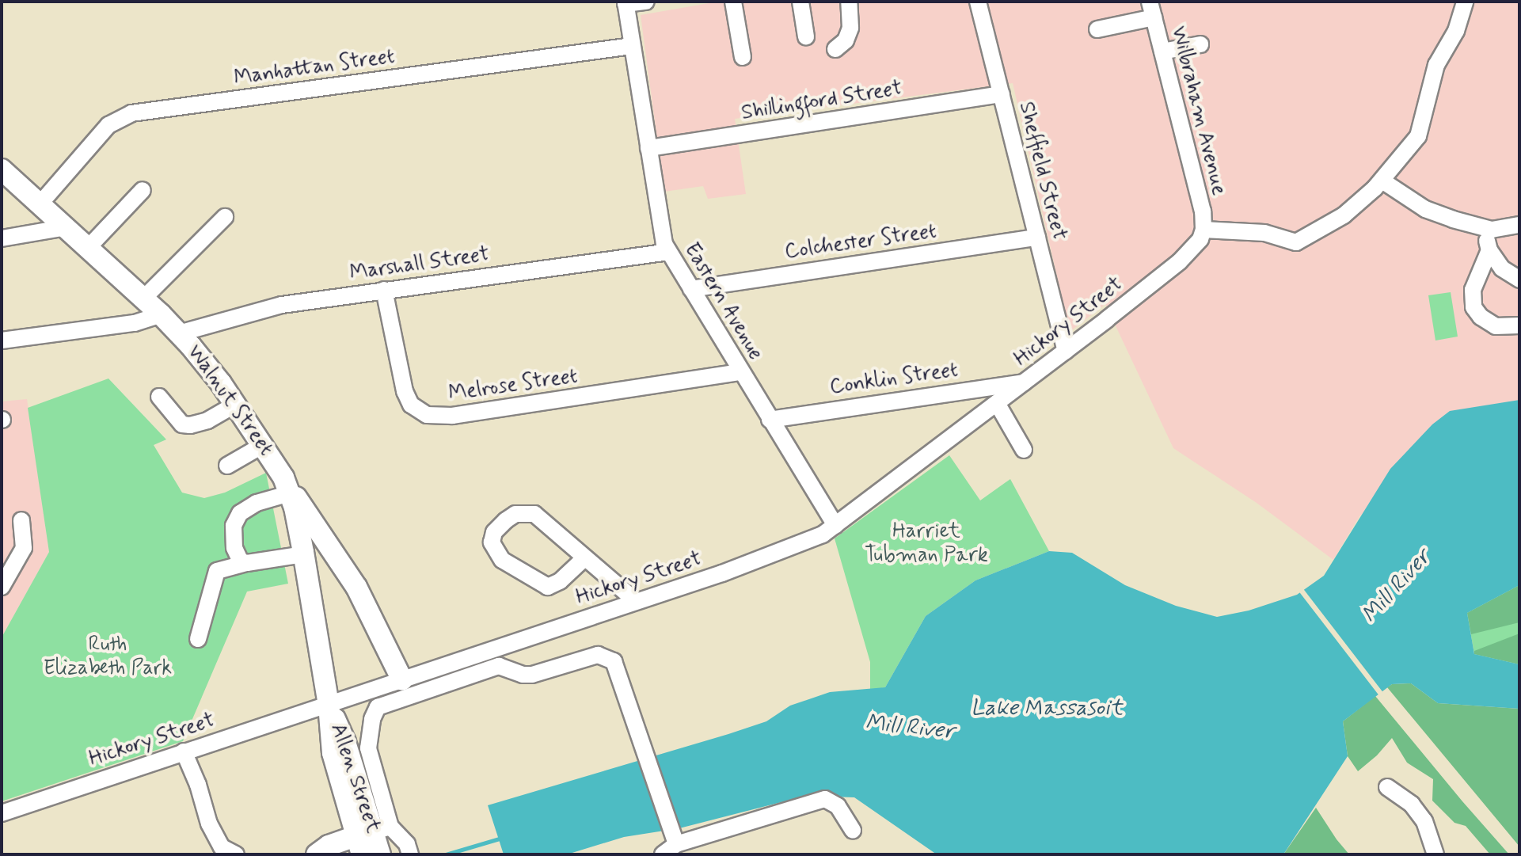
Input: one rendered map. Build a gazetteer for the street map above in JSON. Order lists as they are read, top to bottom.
{
  "streets": {
    "main road": ["Walnut Street", "Allen Street"],
    "street": [
      "Manhattan Street",
      "Shillingford Street",
      "Wilbraham Avenue",
      "Sheffield Street",
      "Colchester Street",
      "Marshall Street",
      "Eastern Avenue",
      "Hickory Street",
      "Conklin Street",
      "Melrose Street"
    ]
  },
  "crossings": [
    ["Manhattan Street", "Eastern Avenue"],
    ["Manhattan Street", "Walnut Street"],
    ["Shillingford Street", "Sheffield Street"],
    ["Shillingford Street", "Eastern Avenue"],
    ["Wilbraham Avenue", "Hickory Street"],
    ["Sheffield Street", "Colchester Street"],
    ["Sheffield Street", "Hickory Street"],
    ["Colchester Street", "Eastern Avenue"],
    ["Marshall Street", "Eastern Avenue"],
    ["Marshall Street", "Melrose Street"],
    ["Marshall Street", "Walnut Street"],
    ["Eastern Avenue", "Hickory Street"],
    ["Eastern Avenue", "Conklin Street"],
    ["Eastern Avenue", "Melrose Street"],
    ["Hickory Street", "Conklin Street"],
    ["Hickory Street", "Walnut Street"],
    ["Hickory Street", "Allen Street"],
    ["Walnut Street", "Allen Street"]
  ],
  "water": ["Mill River", "Lake Massasoit"],
  "parks": ["Harriet Tubman Park", "Ruth Elizabeth Park"]
}
